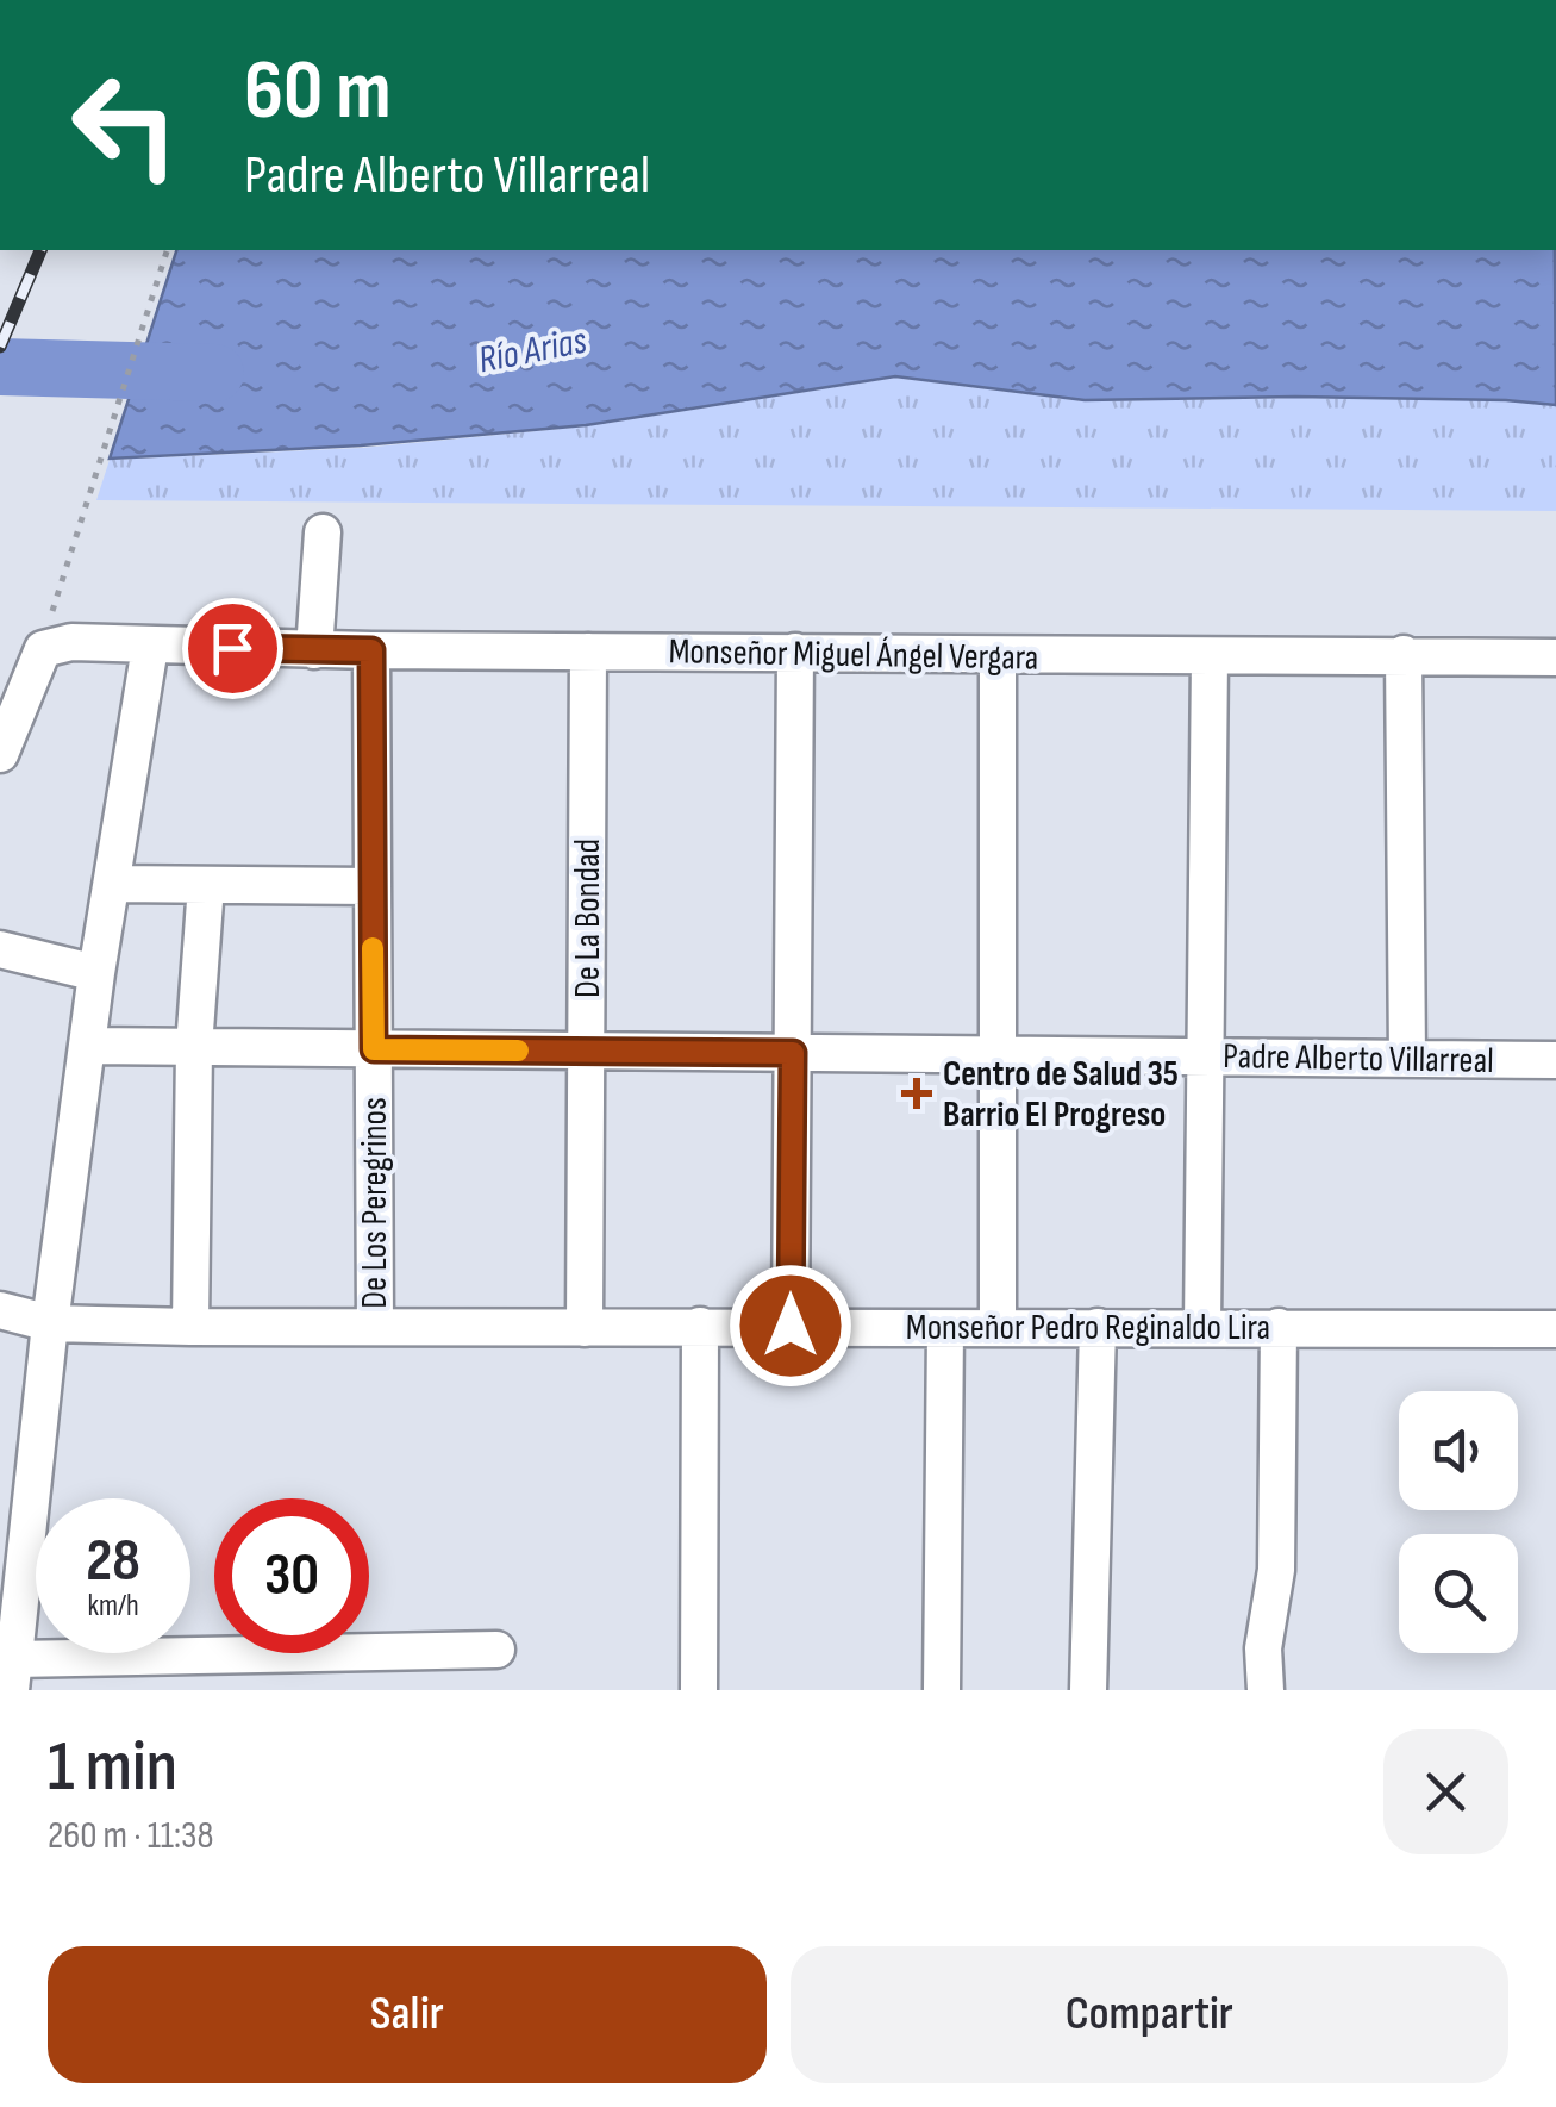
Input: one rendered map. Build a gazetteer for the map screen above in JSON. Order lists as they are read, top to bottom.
{
  "streets": {
    "street": [
      "Monseñor Miguel Ángel Vergara",
      "De La Bondad",
      "Padre Alberto Villarreal",
      "De Los Peregrinos",
      "Monseñor Pedro Reginaldo Lira"
    ]
  },
  "crossings": [
    ["Monseñor Miguel Ángel Vergara", "De La Bondad"],
    ["Monseñor Miguel Ángel Vergara", "De Los Peregrinos"],
    ["De La Bondad", "Padre Alberto Villarreal"],
    ["De La Bondad", "Monseñor Pedro Reginaldo Lira"],
    ["Padre Alberto Villarreal", "De Los Peregrinos"],
    ["De Los Peregrinos", "Monseñor Pedro Reginaldo Lira"]
  ],
  "water": ["Río Arias"],
  "places": {
    "health": ["Centro de Salud 35 Barrio El Progreso"]
  },
  "page": {
    "turn": ["60 m", "Padre Alberto Villarreal"],
    "speed": "28 km/h",
    "limit": "30",
    "heading": ["1 min", "260 m · 11:38"],
    "buttons": ["Salir", "Compartir"]
  }
}
